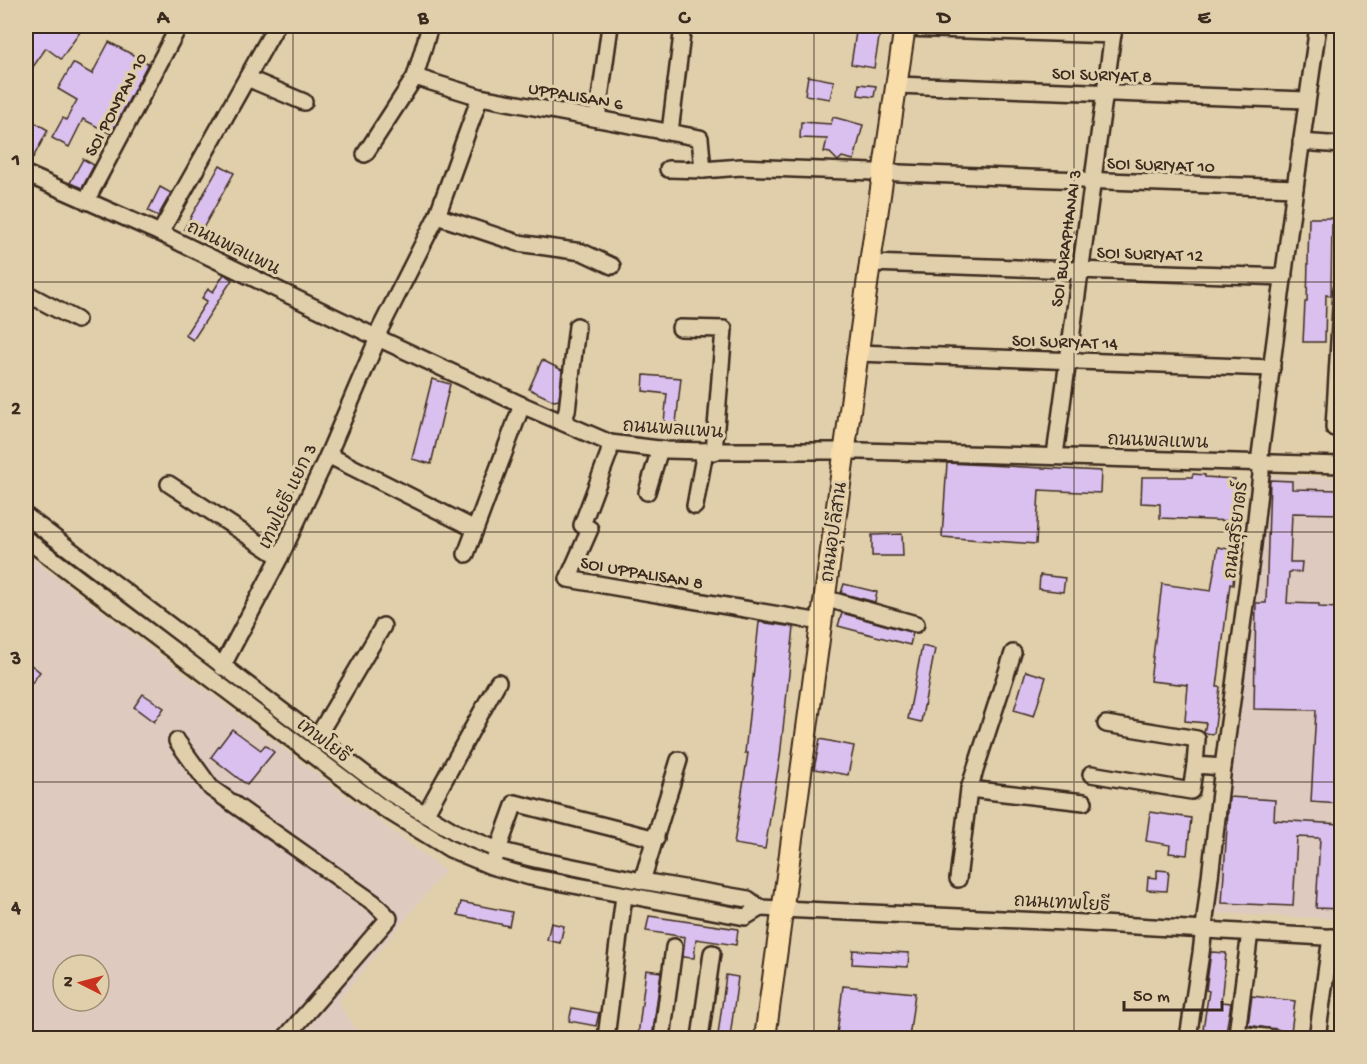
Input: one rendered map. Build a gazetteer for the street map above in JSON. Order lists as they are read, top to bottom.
{
  "streets": {
    "main road": ["ถนนอุปลีสาน"],
    "street": [
      "SOI SURIYAT 8",
      "UPPALISAN 6",
      "SOI PONPAN 10",
      "SOI SURIYAT 10",
      "SOI BURAPHANAI 3",
      "ถนนพลแพน",
      "SOI SURIYAT 12",
      "SOI SURIYAT 14",
      "เทพโยธี แยก 3",
      "ถนนสุริยาตร์",
      "SOI UPPALISAN 8",
      "เทพโยธี",
      "ถนนเทพโยธี"
    ]
  },
  "crossings": [
    ["SOI SURIYAT 8", "SOI BURAPHANAI 3"],
    ["SOI SURIYAT 8", "ถนนสุริยาตร์"],
    ["SOI SURIYAT 8", "ถนนอุปลีสาน"],
    ["UPPALISAN 6", "เทพโยธี แยก 3"],
    ["SOI PONPAN 10", "ถนนพลแพน"],
    ["SOI SURIYAT 10", "SOI BURAPHANAI 3"],
    ["SOI SURIYAT 10", "ถนนสุริยาตร์"],
    ["SOI SURIYAT 10", "ถนนอุปลีสาน"],
    ["SOI BURAPHANAI 3", "ถนนพลแพน"],
    ["SOI BURAPHANAI 3", "SOI SURIYAT 12"],
    ["SOI BURAPHANAI 3", "SOI SURIYAT 14"],
    ["ถนนพลแพน", "เทพโยธี แยก 3"],
    ["ถนนพลแพน", "ถนนสุริยาตร์"],
    ["ถนนพลแพน", "ถนนอุปลีสาน"],
    ["ถนนพลแพน", "SOI UPPALISAN 8"],
    ["SOI SURIYAT 12", "ถนนสุริยาตร์"],
    ["SOI SURIYAT 12", "ถนนอุปลีสาน"],
    ["SOI SURIYAT 14", "ถนนสุริยาตร์"],
    ["SOI SURIYAT 14", "ถนนอุปลีสาน"],
    ["เทพโยธี แยก 3", "เทพโยธี"],
    ["ถนนสุริยาตร์", "ถนนเทพโยธี"],
    ["ถนนอุปลีสาน", "SOI UPPALISAN 8"],
    ["ถนนอุปลีสาน", "เทพโยธี"],
    ["ถนนอุปลีสาน", "ถนนเทพโยธี"],
    ["เทพโยธี", "ถนนเทพโยธี"]
  ],
  "scale_bar": "50 m",
  "north": "left",
  "grid": {
    "columns": [
      "A",
      "B",
      "C",
      "D",
      "E"
    ],
    "rows": [
      "1",
      "2",
      "3",
      "4"
    ]
  }
}
